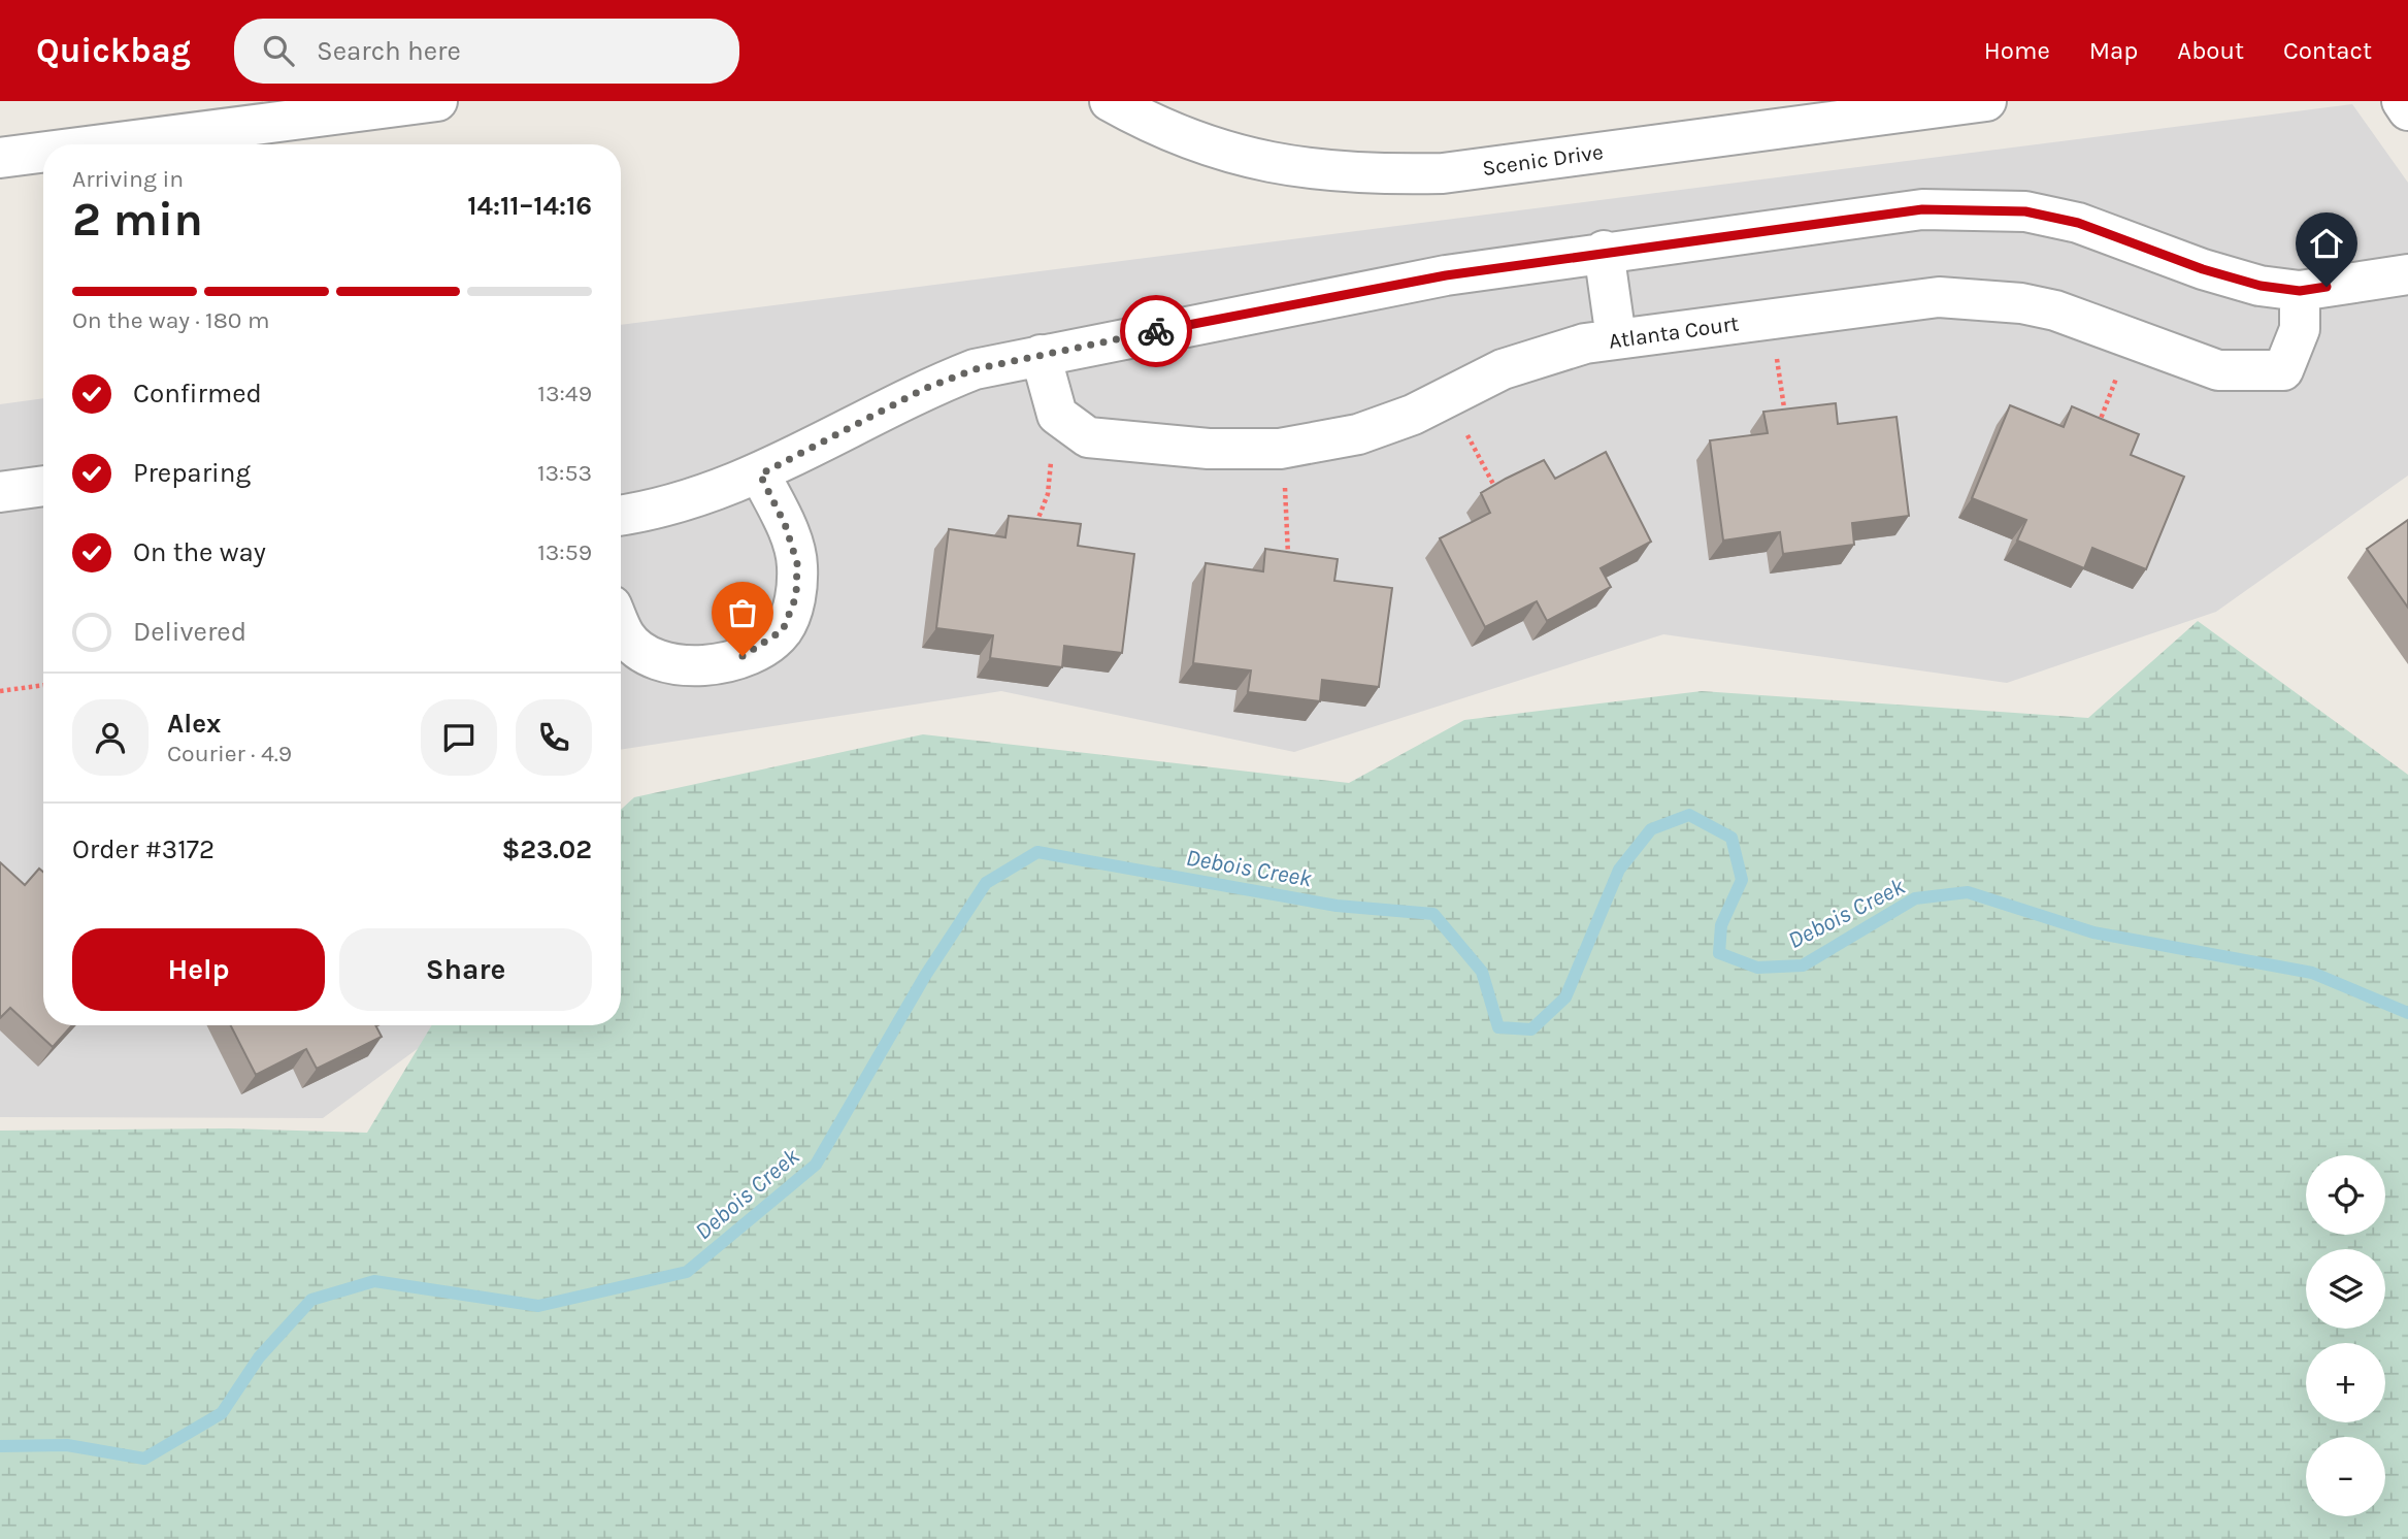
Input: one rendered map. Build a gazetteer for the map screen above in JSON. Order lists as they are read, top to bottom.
{
  "streets": {
    "street": ["Scenic Drive", "Atlanta Court"]
  },
  "water": ["Debois Creek"],
  "page": {
    "header": "Quickbag",
    "search": "Search here",
    "nav": [
      "Home",
      "Map",
      "About",
      "Contact"
    ],
    "heading": ["2 min", "Arriving in", "14:11–14:16"],
    "panel": [
      "Alex",
      "Courier · 4.9",
      "Order #3172",
      "$23.02"
    ],
    "bar": "On the way · 180 m",
    "list": [
      ["Confirmed", "13:49"],
      ["Preparing", "13:53"],
      ["On the way", "13:59"],
      "Delivered"
    ],
    "buttons": ["Help", "Share"],
    "map_buttons": ["+", "−"]
  }
}
